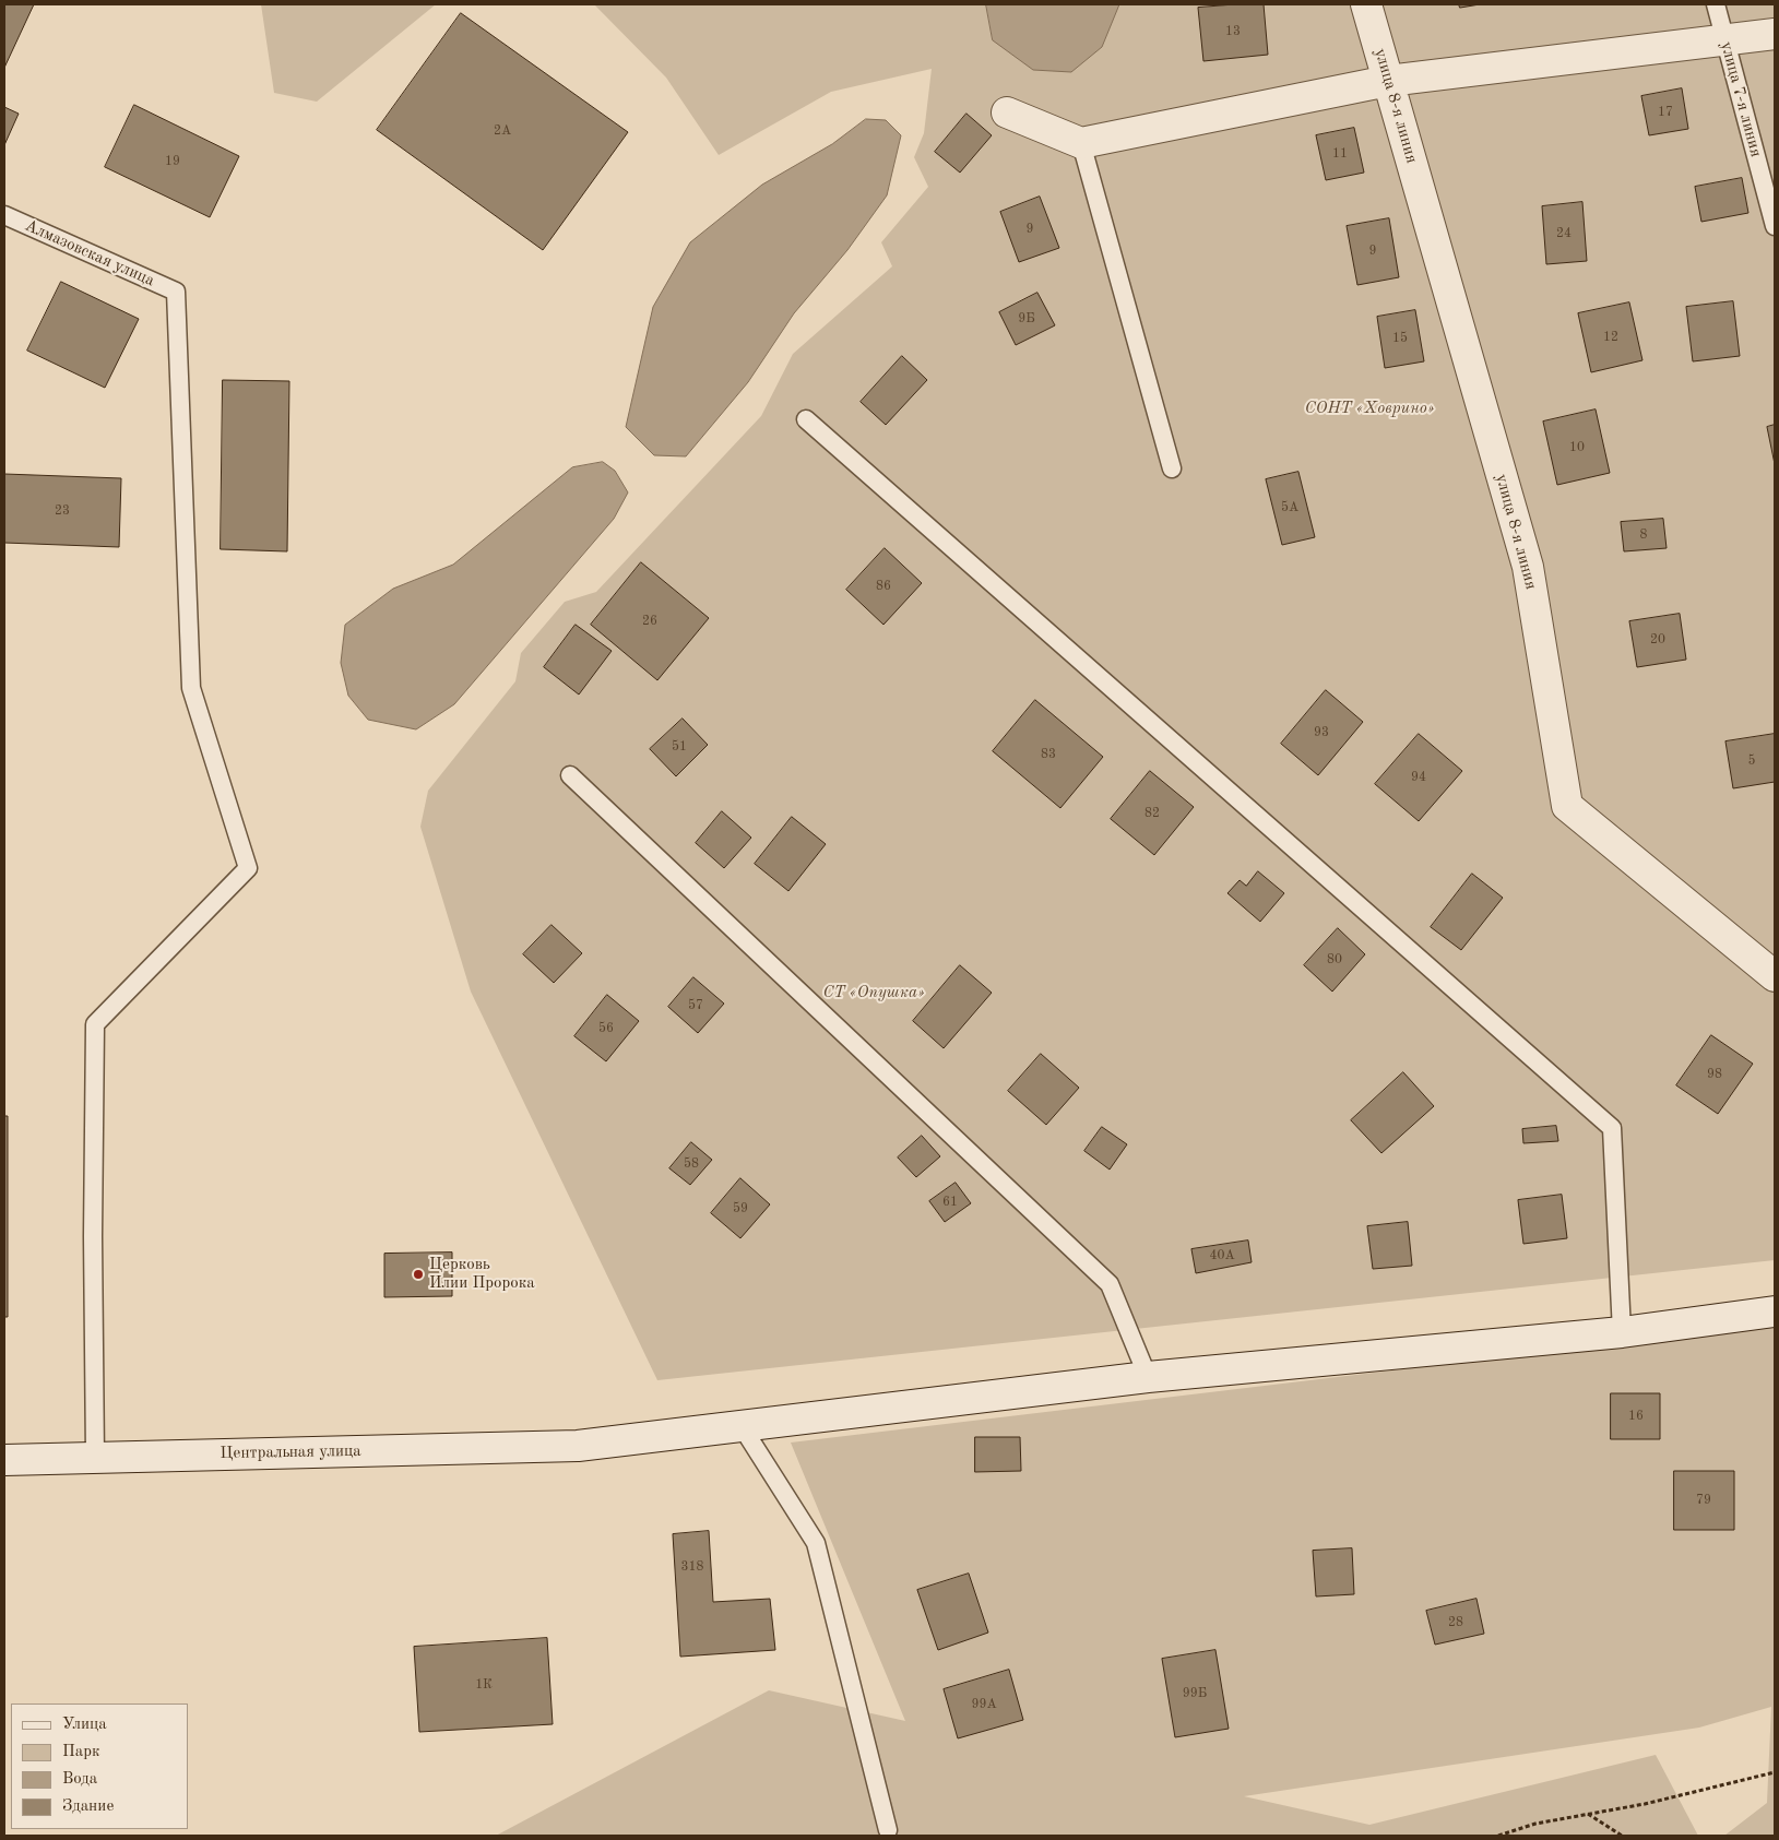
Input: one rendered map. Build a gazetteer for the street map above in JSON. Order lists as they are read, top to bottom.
{
  "streets": {
    "street": ["улица 8-я линия", "Центральная улица"],
    "lane": ["улица 7-я линия", "Алмазовская улица"]
  },
  "crossings": [
    ["Алмазовская улица", "Центральная улица"]
  ],
  "parks": ["СОНТ «Ховрино»", "СТ «Опушка»"],
  "places": ["Церковь Илии Пророка"],
  "house_numbers": [
    "13",
    "17",
    "2А",
    "11",
    "19",
    "9",
    "24",
    "9",
    "9Б",
    "12",
    "15",
    "10",
    "5А",
    "23",
    "8",
    "86",
    "26",
    "20",
    "93",
    "51",
    "83",
    "5",
    "94",
    "82",
    "80",
    "57",
    "56",
    "98",
    "58",
    "61",
    "59",
    "40А",
    "16",
    "79",
    "318",
    "28",
    "1К",
    "99Б",
    "99А"
  ],
  "legend": [
    "Улица",
    "Парк",
    "Вода",
    "Здание"
  ]
}
